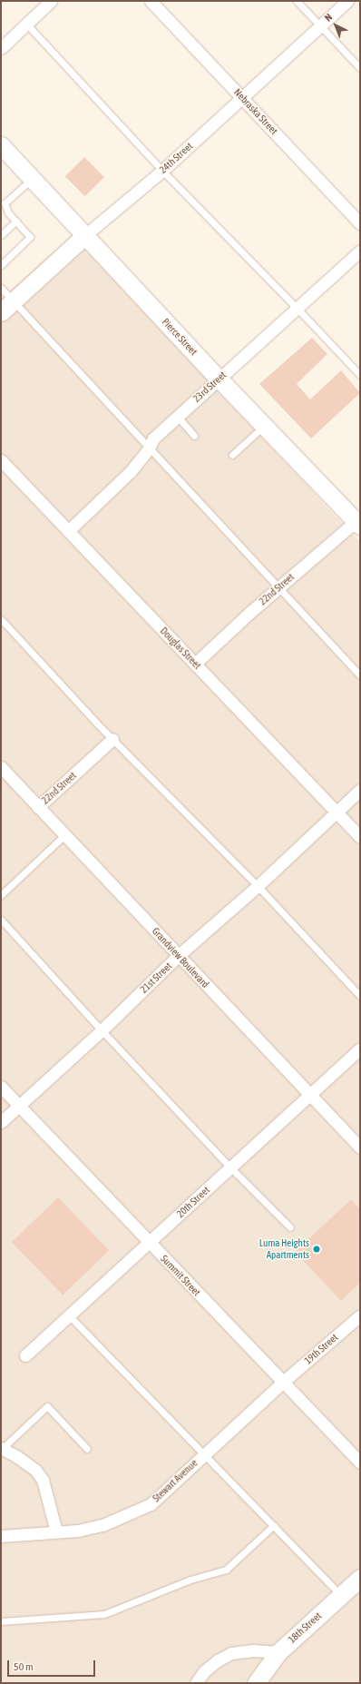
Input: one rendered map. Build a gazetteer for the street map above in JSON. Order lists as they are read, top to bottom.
{
  "streets": {
    "main road": ["24th Street", "Pierce Street", "18th Street"],
    "street": [
      "Nebraska Street",
      "23rd Street",
      "22nd Street",
      "Douglas Street",
      "Grandview Boulevard",
      "21st Street",
      "20th Street",
      "Summit Street",
      "19th Street",
      "Stewart Avenue"
    ]
  },
  "crossings": [
    ["Nebraska Street", "24th Street"],
    ["24th Street", "Pierce Street"],
    ["Pierce Street", "23rd Street"],
    ["Pierce Street", "22nd Street"],
    ["23rd Street", "Douglas Street"],
    ["22nd Street", "Douglas Street"],
    ["22nd Street", "Grandview Boulevard"],
    ["Douglas Street", "21st Street"],
    ["Grandview Boulevard", "21st Street"],
    ["Grandview Boulevard", "20th Street"],
    ["21st Street", "Summit Street"],
    ["20th Street", "Summit Street"],
    ["Summit Street", "19th Street"],
    ["Summit Street", "Stewart Avenue"],
    ["19th Street", "Stewart Avenue"]
  ],
  "places": ["Luma Heights Apartments"],
  "scale_bar": "50 m",
  "north": "top left"
}
